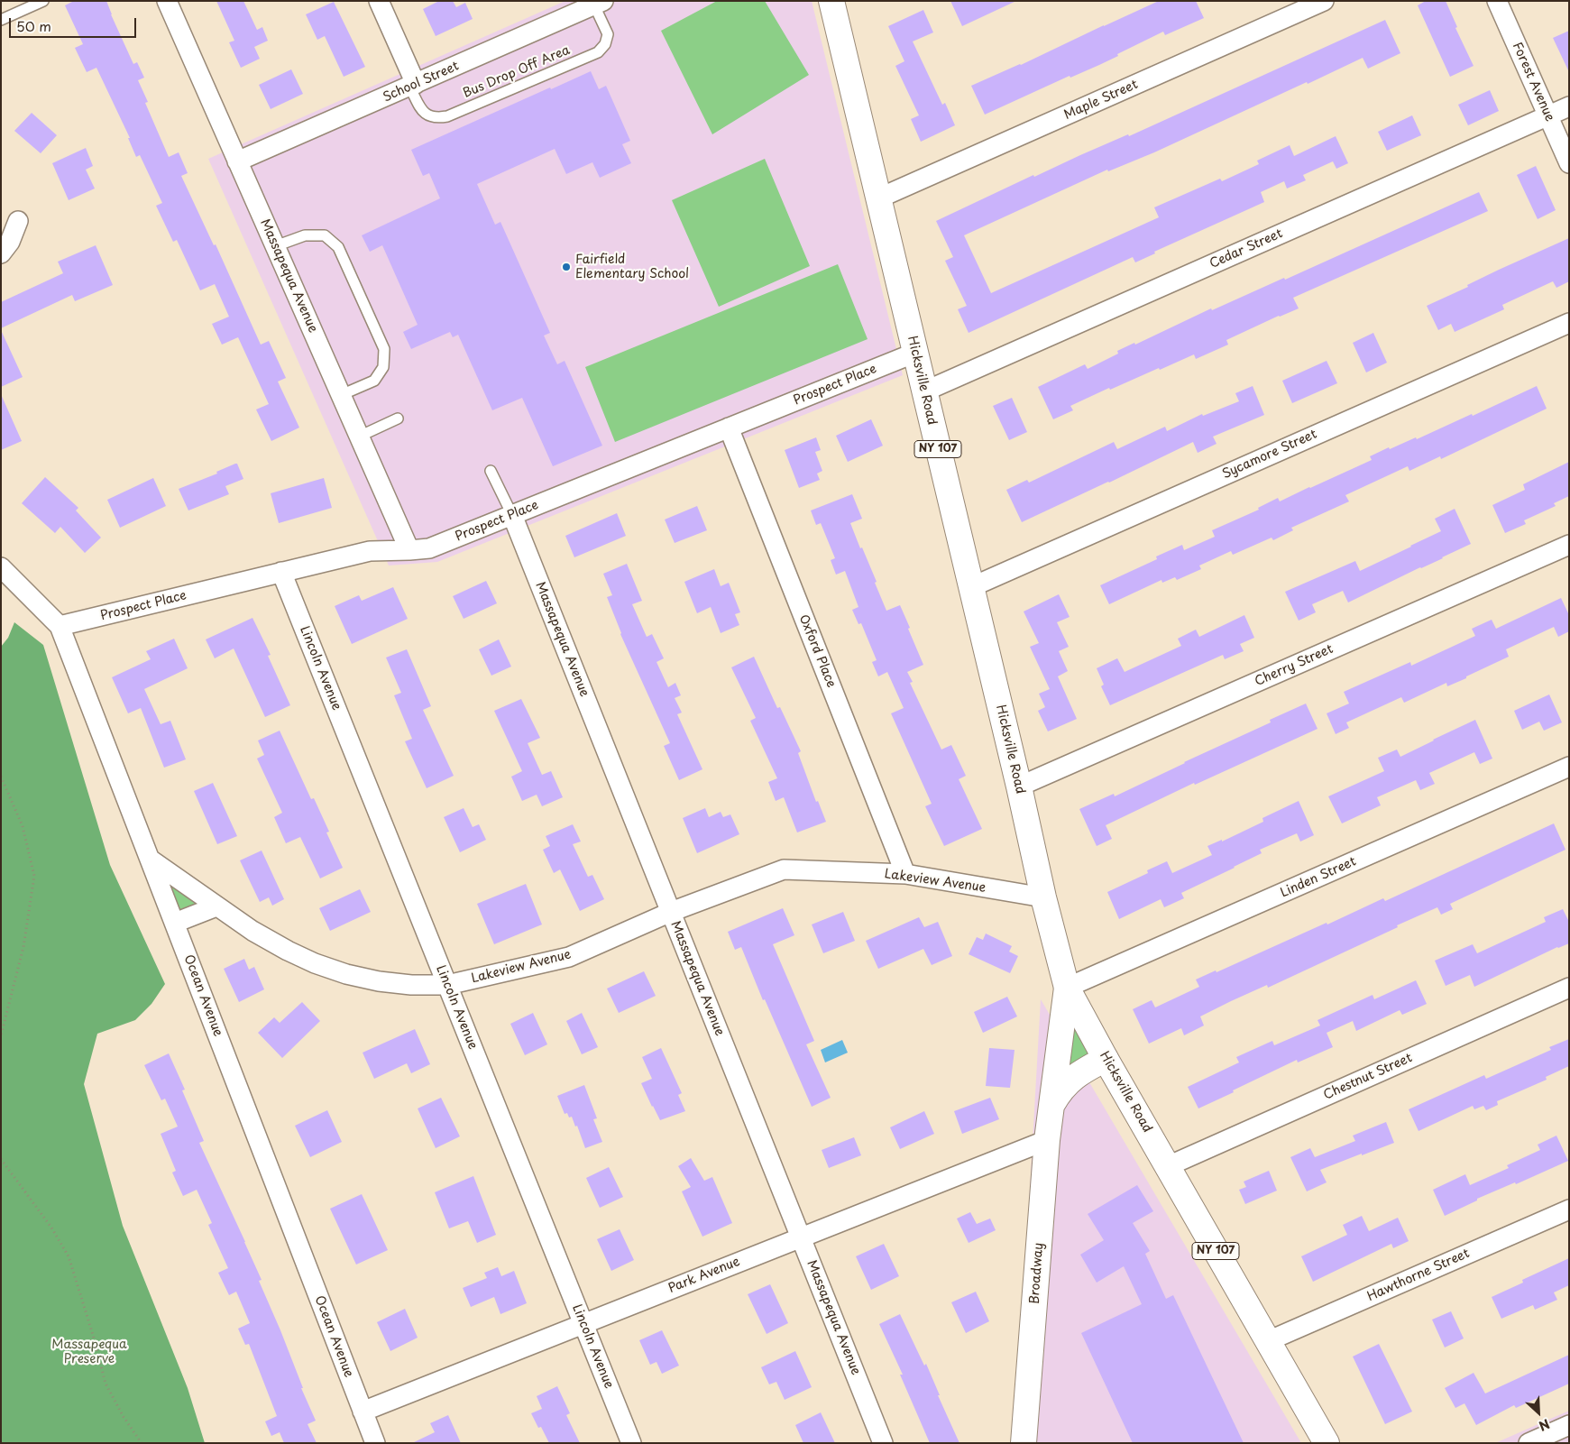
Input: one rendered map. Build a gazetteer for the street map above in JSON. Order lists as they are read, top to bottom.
{
  "streets": {
    "main road": ["Hicksville Road", "NY 107", "Broadway"],
    "street": [
      "School Street",
      "Forest Avenue",
      "Maple Street",
      "Cedar Street",
      "Massapequa Avenue",
      "Prospect Place",
      "Sycamore Street",
      "Oxford Place",
      "Cherry Street",
      "Lincoln Avenue",
      "Linden Street",
      "Lakeview Avenue",
      "Ocean Avenue",
      "Chestnut Street",
      "Park Avenue",
      "Hawthorne Street"
    ],
    "lane": ["Bus Drop Off Area"]
  },
  "crossings": [
    ["Bus Drop Off Area", "School Street"],
    ["School Street", "Massapequa Avenue"],
    ["Forest Avenue", "Cedar Street"],
    ["Maple Street", "Hicksville Road"],
    ["Cedar Street", "Hicksville Road"],
    ["Massapequa Avenue", "Prospect Place"],
    ["Massapequa Avenue", "Lakeview Avenue"],
    ["Massapequa Avenue", "Park Avenue"],
    ["Hicksville Road", "Prospect Place"],
    ["Hicksville Road", "Sycamore Street"],
    ["Hicksville Road", "Cherry Street"],
    ["Hicksville Road", "Linden Street"],
    ["Hicksville Road", "Lakeview Avenue"],
    ["Hicksville Road", "Chestnut Street"],
    ["Hicksville Road", "Broadway"],
    ["Hicksville Road", "Hawthorne Street"],
    ["Prospect Place", "Oxford Place"],
    ["Prospect Place", "Lincoln Avenue"],
    ["Prospect Place", "Ocean Avenue"],
    ["Oxford Place", "Lakeview Avenue"],
    ["Lincoln Avenue", "Lakeview Avenue"],
    ["Lincoln Avenue", "Park Avenue"],
    ["Linden Street", "Broadway"],
    ["Lakeview Avenue", "Ocean Avenue"],
    ["Ocean Avenue", "Park Avenue"],
    ["Broadway", "Park Avenue"]
  ],
  "parks": ["Massapequa Preserve"],
  "places": ["Fairfield Elementary School"],
  "scale_bar": "50 m",
  "north": "bottom right"
}
